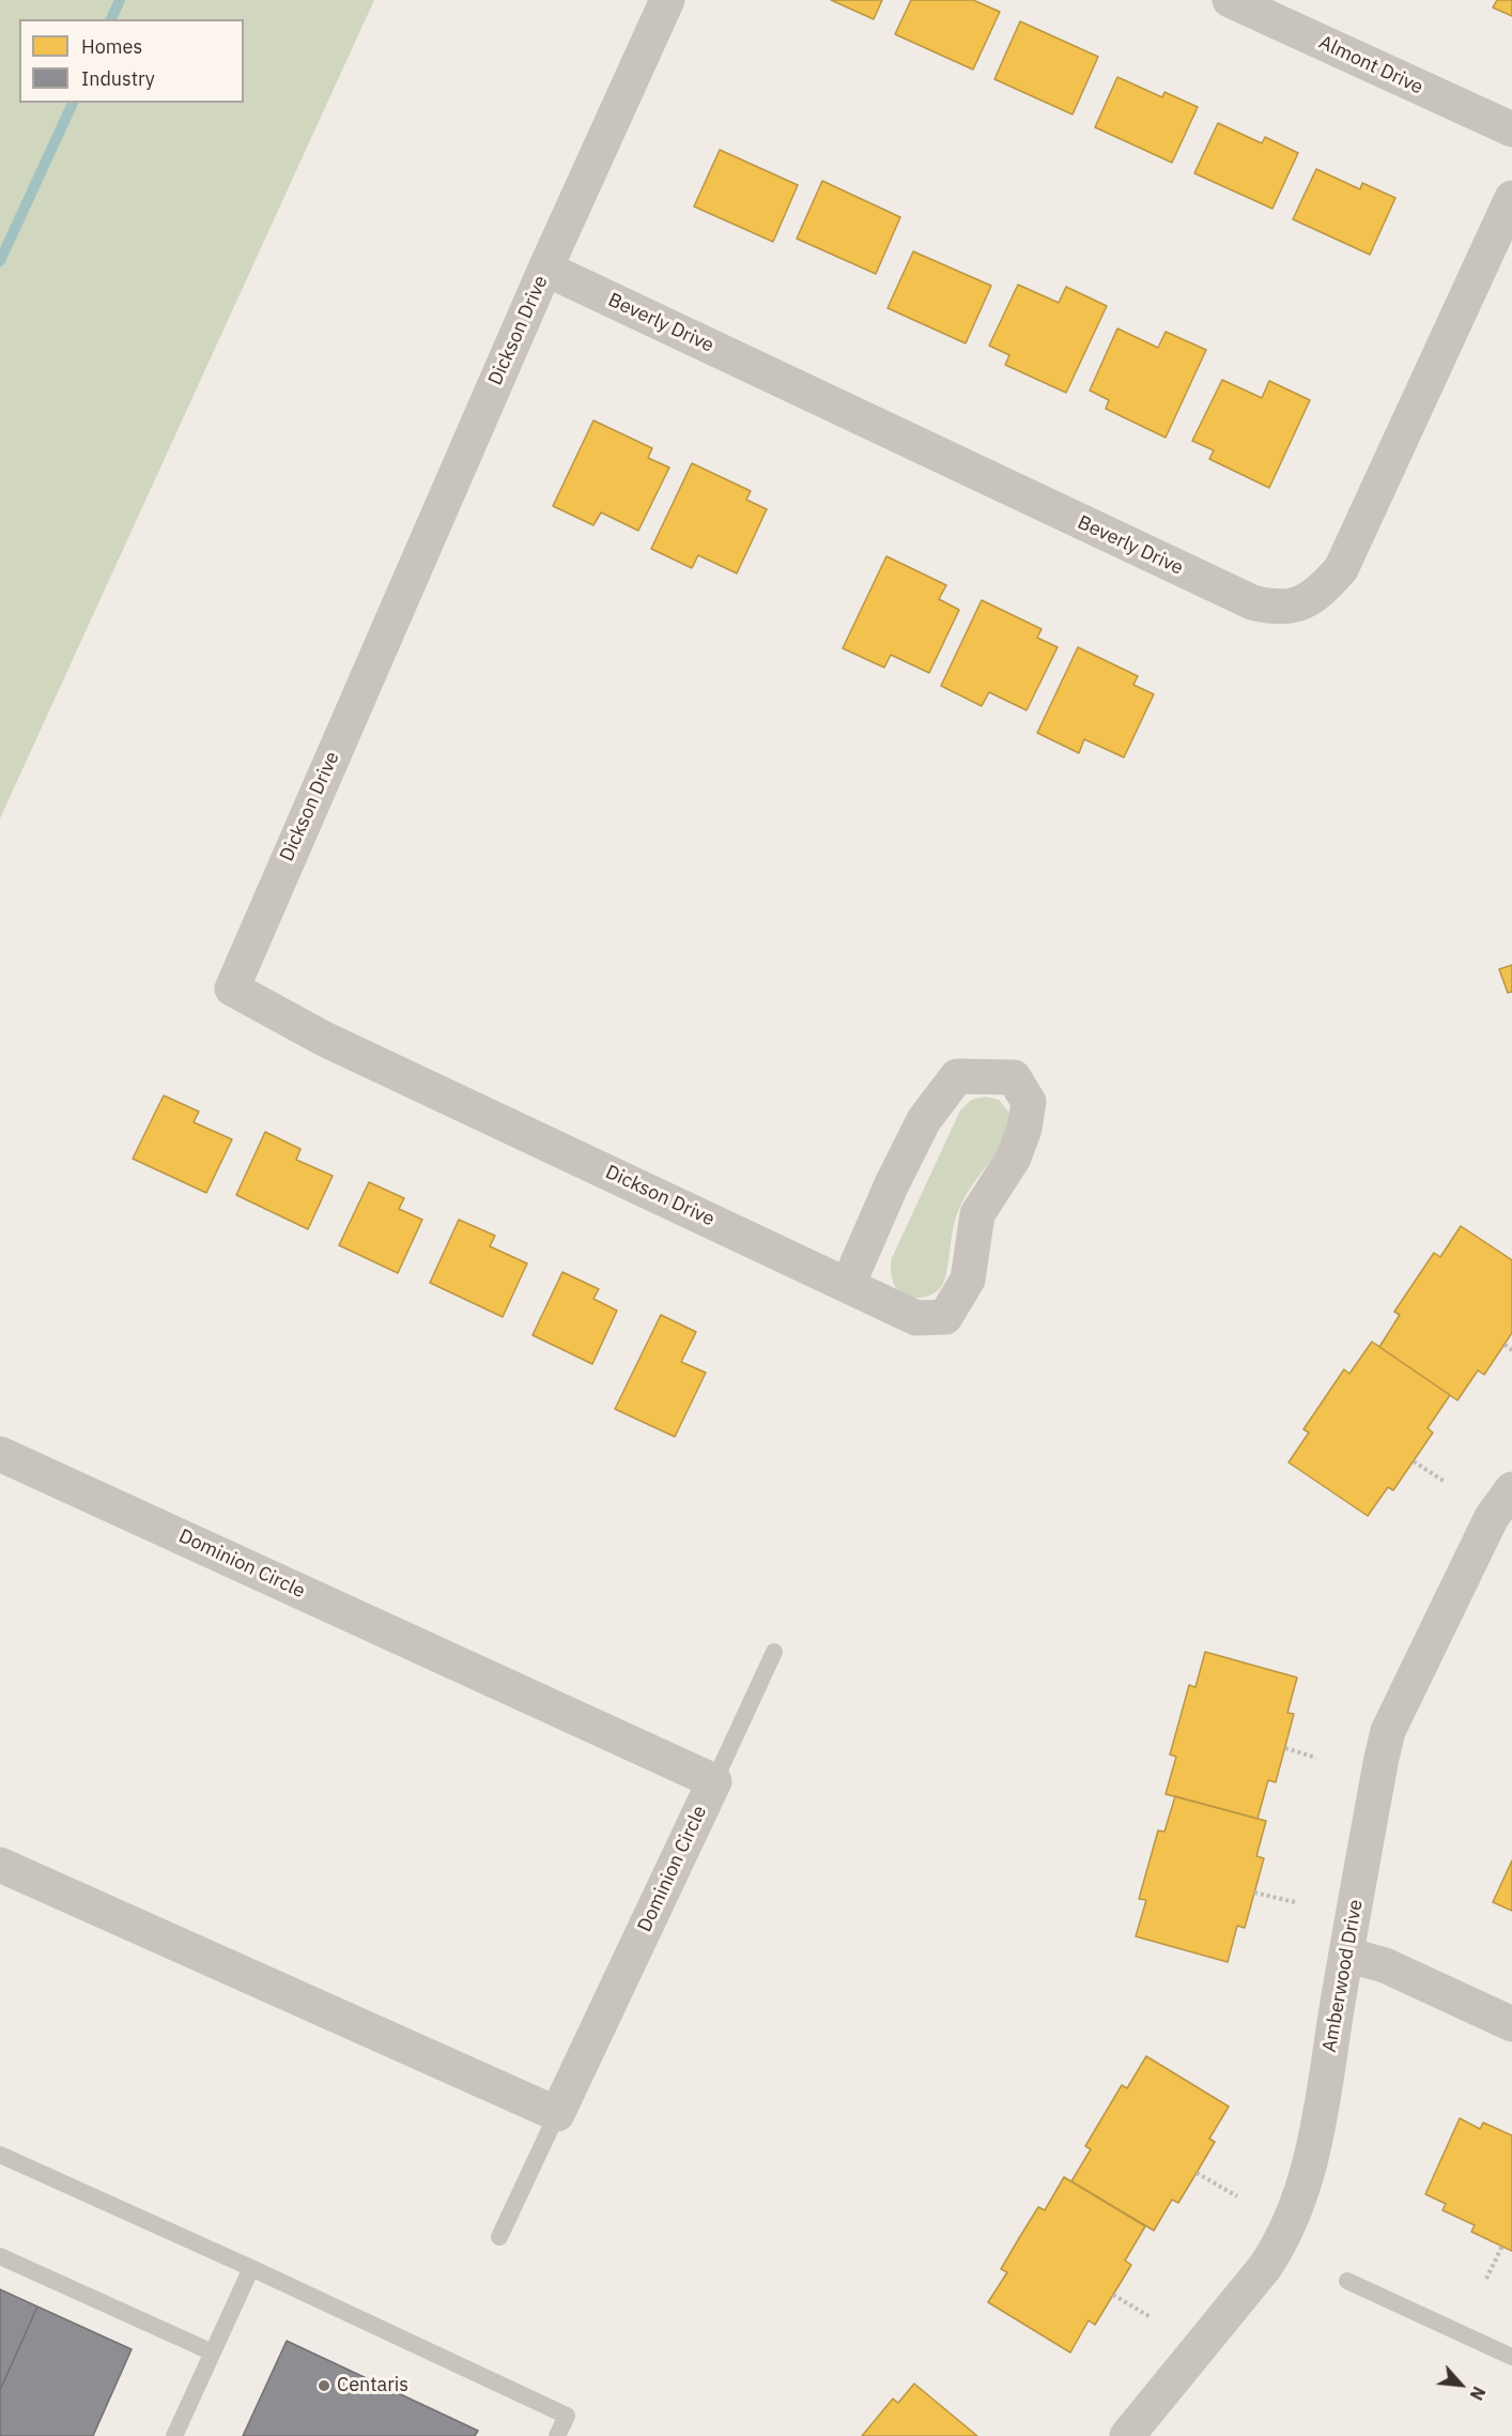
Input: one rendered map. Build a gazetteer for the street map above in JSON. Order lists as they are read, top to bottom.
{
  "streets": {
    "street": [
      "Almont Drive",
      "Beverly Drive",
      "Dickson Drive",
      "Dominion Circle",
      "Amberwood Drive"
    ]
  },
  "crossings": [
    ["Beverly Drive", "Dickson Drive"]
  ],
  "places": ["Centaris"],
  "legend": ["Homes", "Industry"],
  "north": "bottom right"
}
